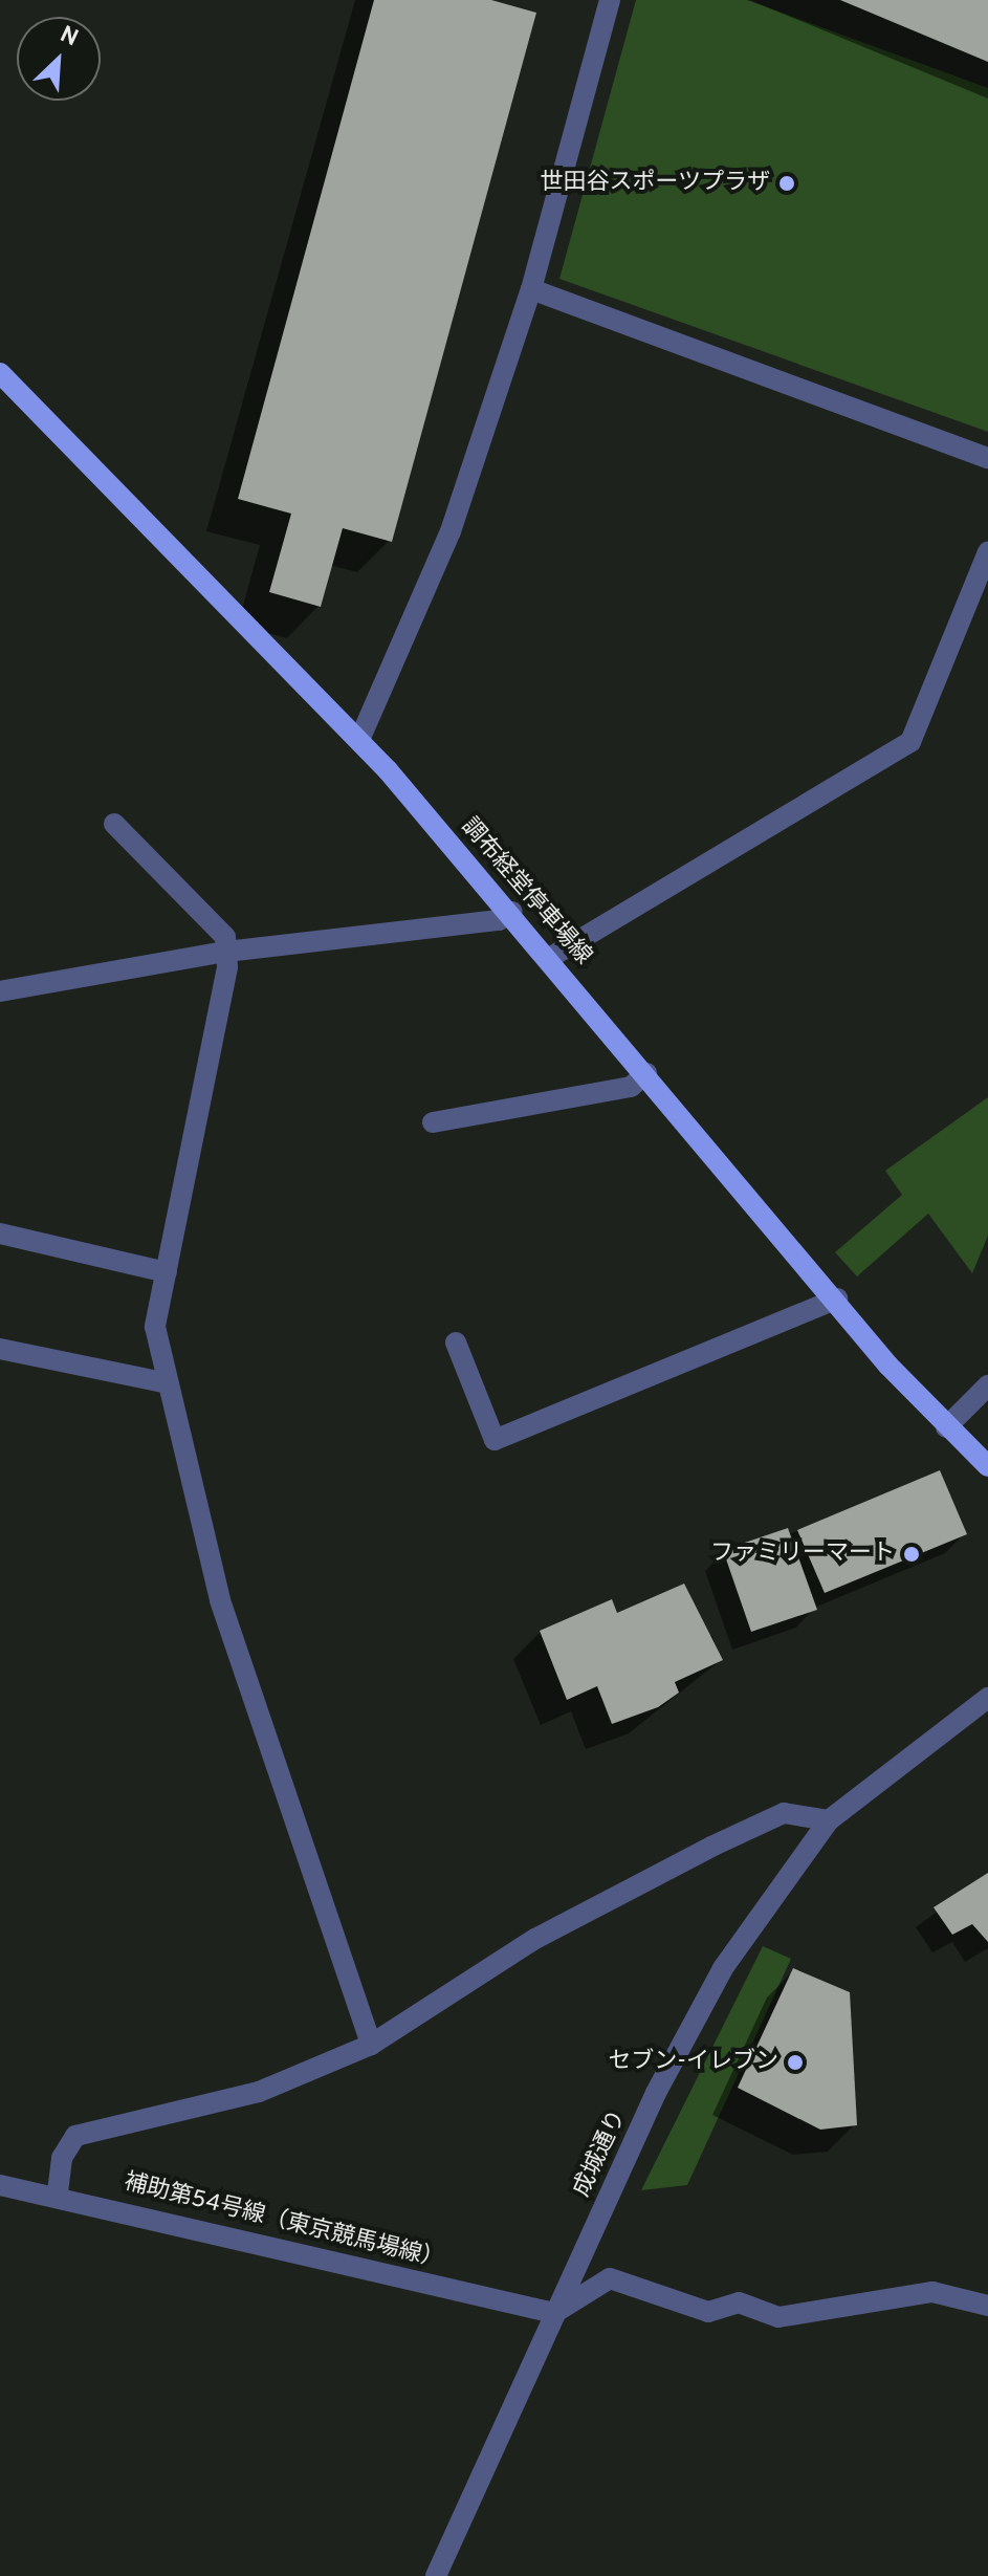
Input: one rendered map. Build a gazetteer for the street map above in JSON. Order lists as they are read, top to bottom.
{
  "streets": {
    "main road": ["調布経堂停車場線"],
    "street": ["成城通り", "補助第54号線（東京競馬場線）"]
  },
  "crossings": [
    ["成城通り", "補助第54号線（東京競馬場線）"]
  ],
  "places": ["世田谷スポーツプラザ", "ファミリーマート", "セブン-イレブン"],
  "north": "top right"
}
